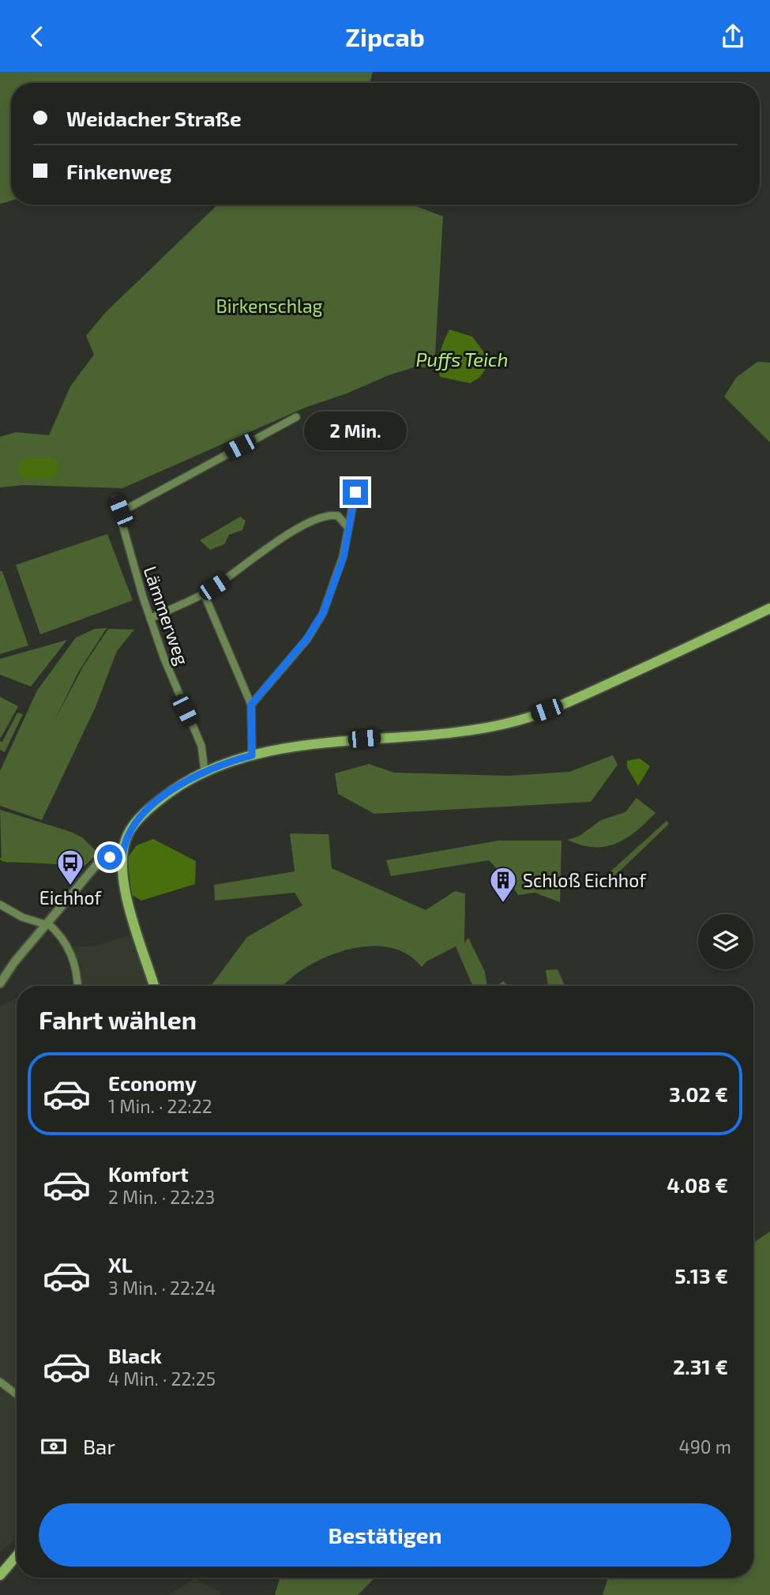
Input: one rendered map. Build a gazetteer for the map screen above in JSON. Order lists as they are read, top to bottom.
{
  "streets": {
    "street": ["Lämmerweg"]
  },
  "water": ["Puffs Teich"],
  "parks": ["Birkenschlag"],
  "places": {
    "bus stop": ["Eichhof"],
    "building": ["Schloß Eichhof"]
  },
  "page": {
    "header": "Zipcab",
    "banner": ["Weidacher Straße", "Finkenweg"],
    "bubble": "2 Min.",
    "heading": "Fahrt wählen",
    "list": [
      {
        "name": "Economy",
        "note": "1 Min. · 22:22",
        "value": "3.02 €"
      },
      {
        "name": "Komfort",
        "note": "2 Min. · 22:23",
        "value": "4.08 €"
      },
      {
        "name": "XL",
        "note": "3 Min. · 22:24",
        "value": "5.13 €"
      },
      {
        "name": "Black",
        "note": "4 Min. · 22:25",
        "value": "2.31 €"
      }
    ],
    "pay": ["Bar", "490 m"],
    "buttons": "Bestätigen"
  }
}
